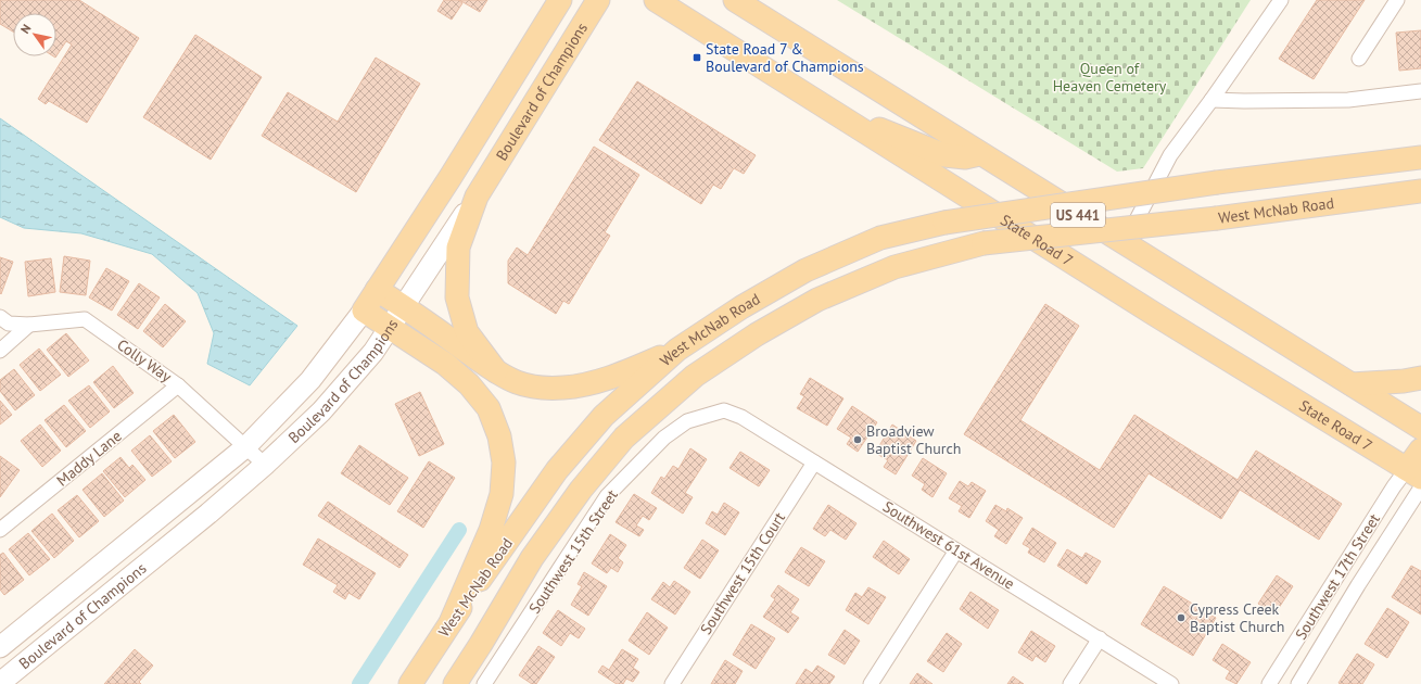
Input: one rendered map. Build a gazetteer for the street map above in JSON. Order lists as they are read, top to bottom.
{
  "streets": {
    "main road": [
      "Boulevard of Champions",
      "West McNab Road",
      "US 441",
      "State Road 7"
    ],
    "street": [
      "Colly Way",
      "Maddy Lane",
      "Southwest 61st Avenue",
      "Southwest 15th Street",
      "Southwest 15th Court",
      "Southwest 17th Street"
    ]
  },
  "crossings": [
    ["Boulevard of Champions", "Colly Way"],
    ["State Road 7", "Southwest 17th Street"],
    ["Colly Way", "Maddy Lane"],
    ["Southwest 61st Avenue", "Southwest 15th Street"],
    ["Southwest 61st Avenue", "Southwest 15th Court"]
  ],
  "parks": ["Queen of Heaven Cemetery"],
  "places": {
    "transit": ["State Road 7 & Boulevard of Champions"],
    "other": ["Broadview Baptist Church", "Cypress Creek Baptist Church"]
  },
  "north": "top left"
}
